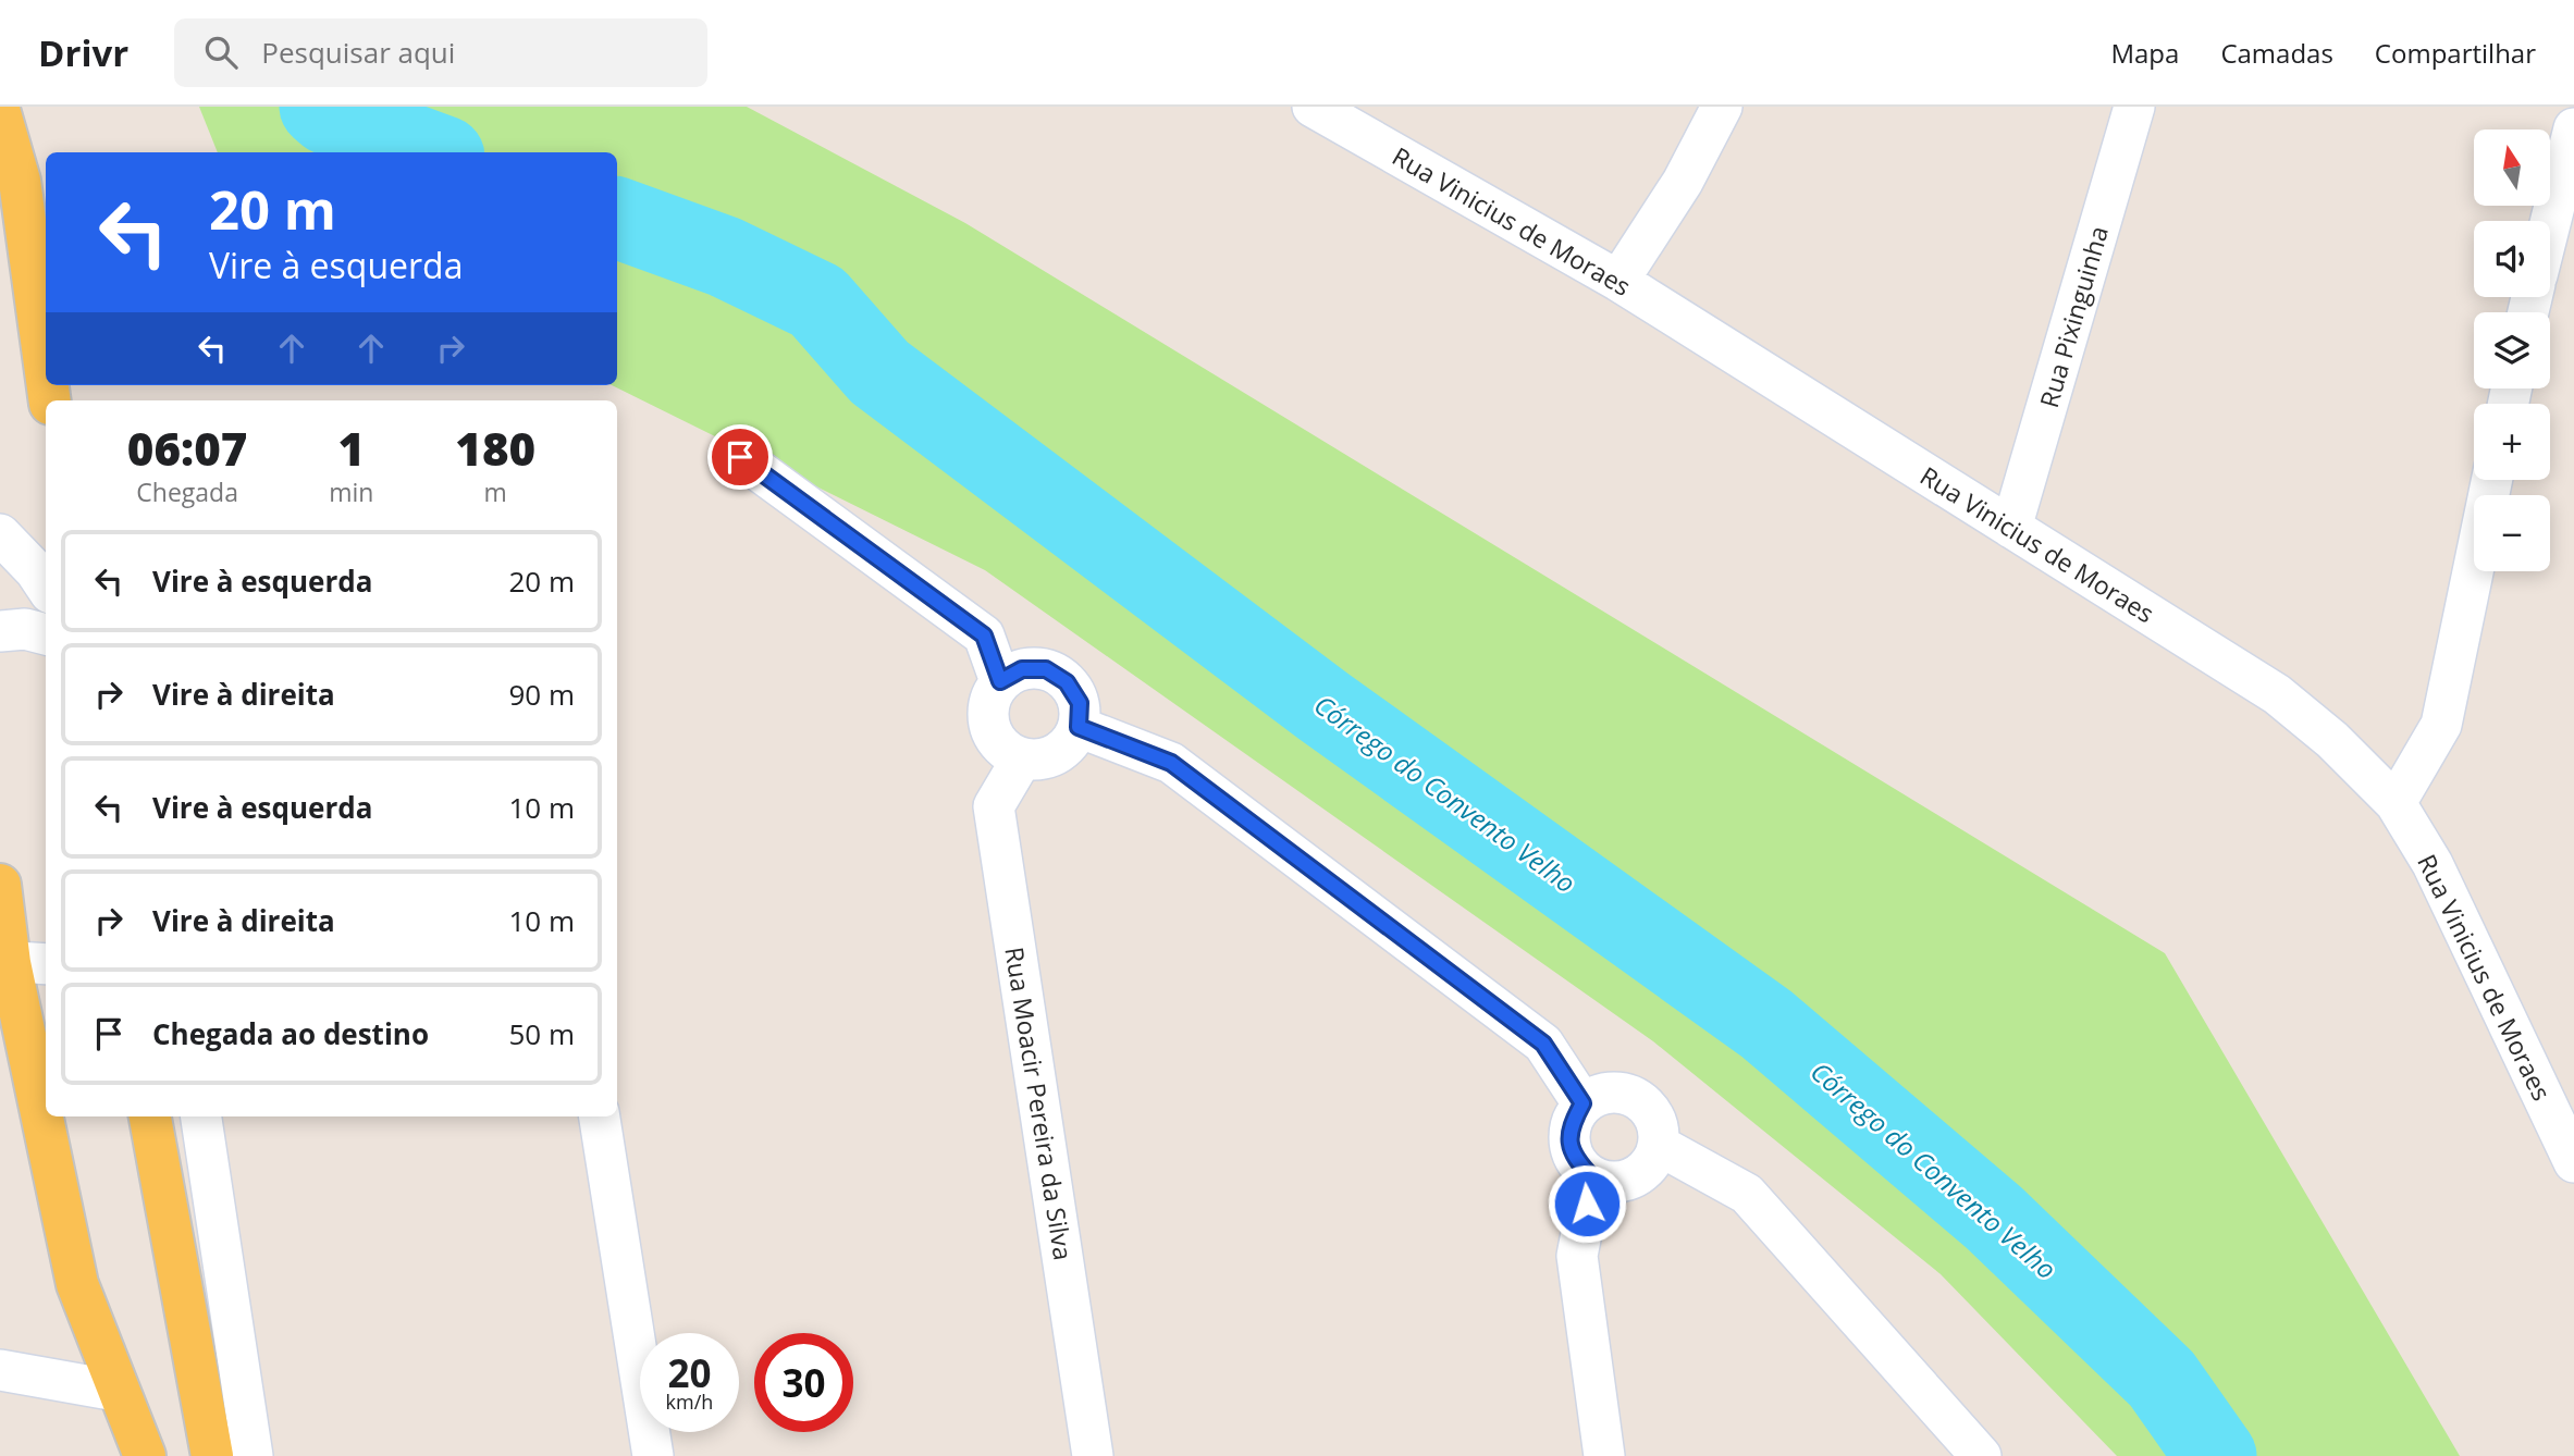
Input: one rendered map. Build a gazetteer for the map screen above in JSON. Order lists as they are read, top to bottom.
{
  "streets": {
    "street": ["Rua Vinicius de Moraes", "Rua Pixinguinha", "Rua Moacir Pereira da Silva"]
  },
  "crossings": [
    ["Rua Vinicius de Moraes", "Rua Pixinguinha"]
  ],
  "water": ["Córrego do Convento Velho"],
  "north": "top",
  "page": {
    "header": "Drivr",
    "search": "Pesquisar aqui",
    "nav": ["Mapa", "Camadas", "Compartilhar"],
    "map_buttons": ["+", "−"],
    "turn": ["20 m", "Vire à esquerda"],
    "eta": [
      "06:07",
      "Chegada",
      "1",
      "min",
      "180",
      "m"
    ],
    "list": [
      {
        "name": "Vire à esquerda",
        "value": "20 m"
      },
      {
        "name": "Vire à direita",
        "value": "90 m"
      },
      {
        "name": "Vire à esquerda",
        "value": "10 m"
      },
      {
        "name": "Vire à direita",
        "value": "10 m"
      },
      {
        "name": "Chegada ao destino",
        "value": "50 m"
      }
    ],
    "speed": "20 km/h",
    "limit": "30"
  }
}
